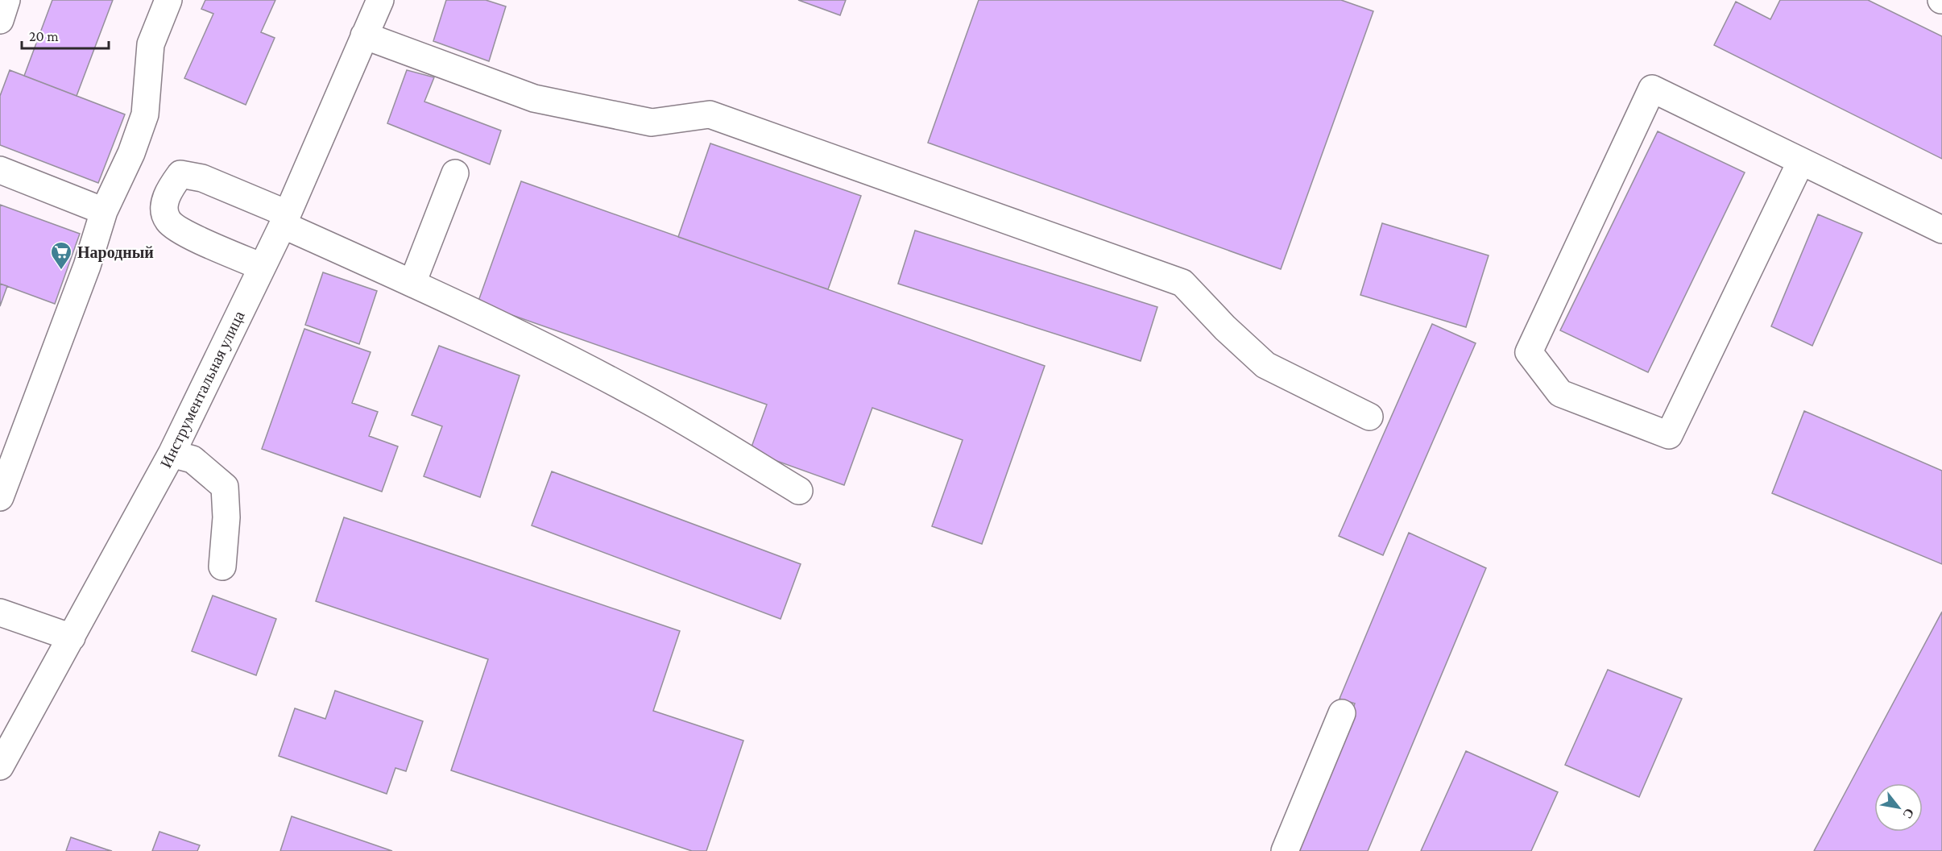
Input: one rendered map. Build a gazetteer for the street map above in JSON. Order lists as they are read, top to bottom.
{
  "streets": {
    "street": ["Инструментальная улица"]
  },
  "places": {
    "supermarket": ["Народный"]
  },
  "scale_bar": "20 m",
  "north": "bottom right"
}
